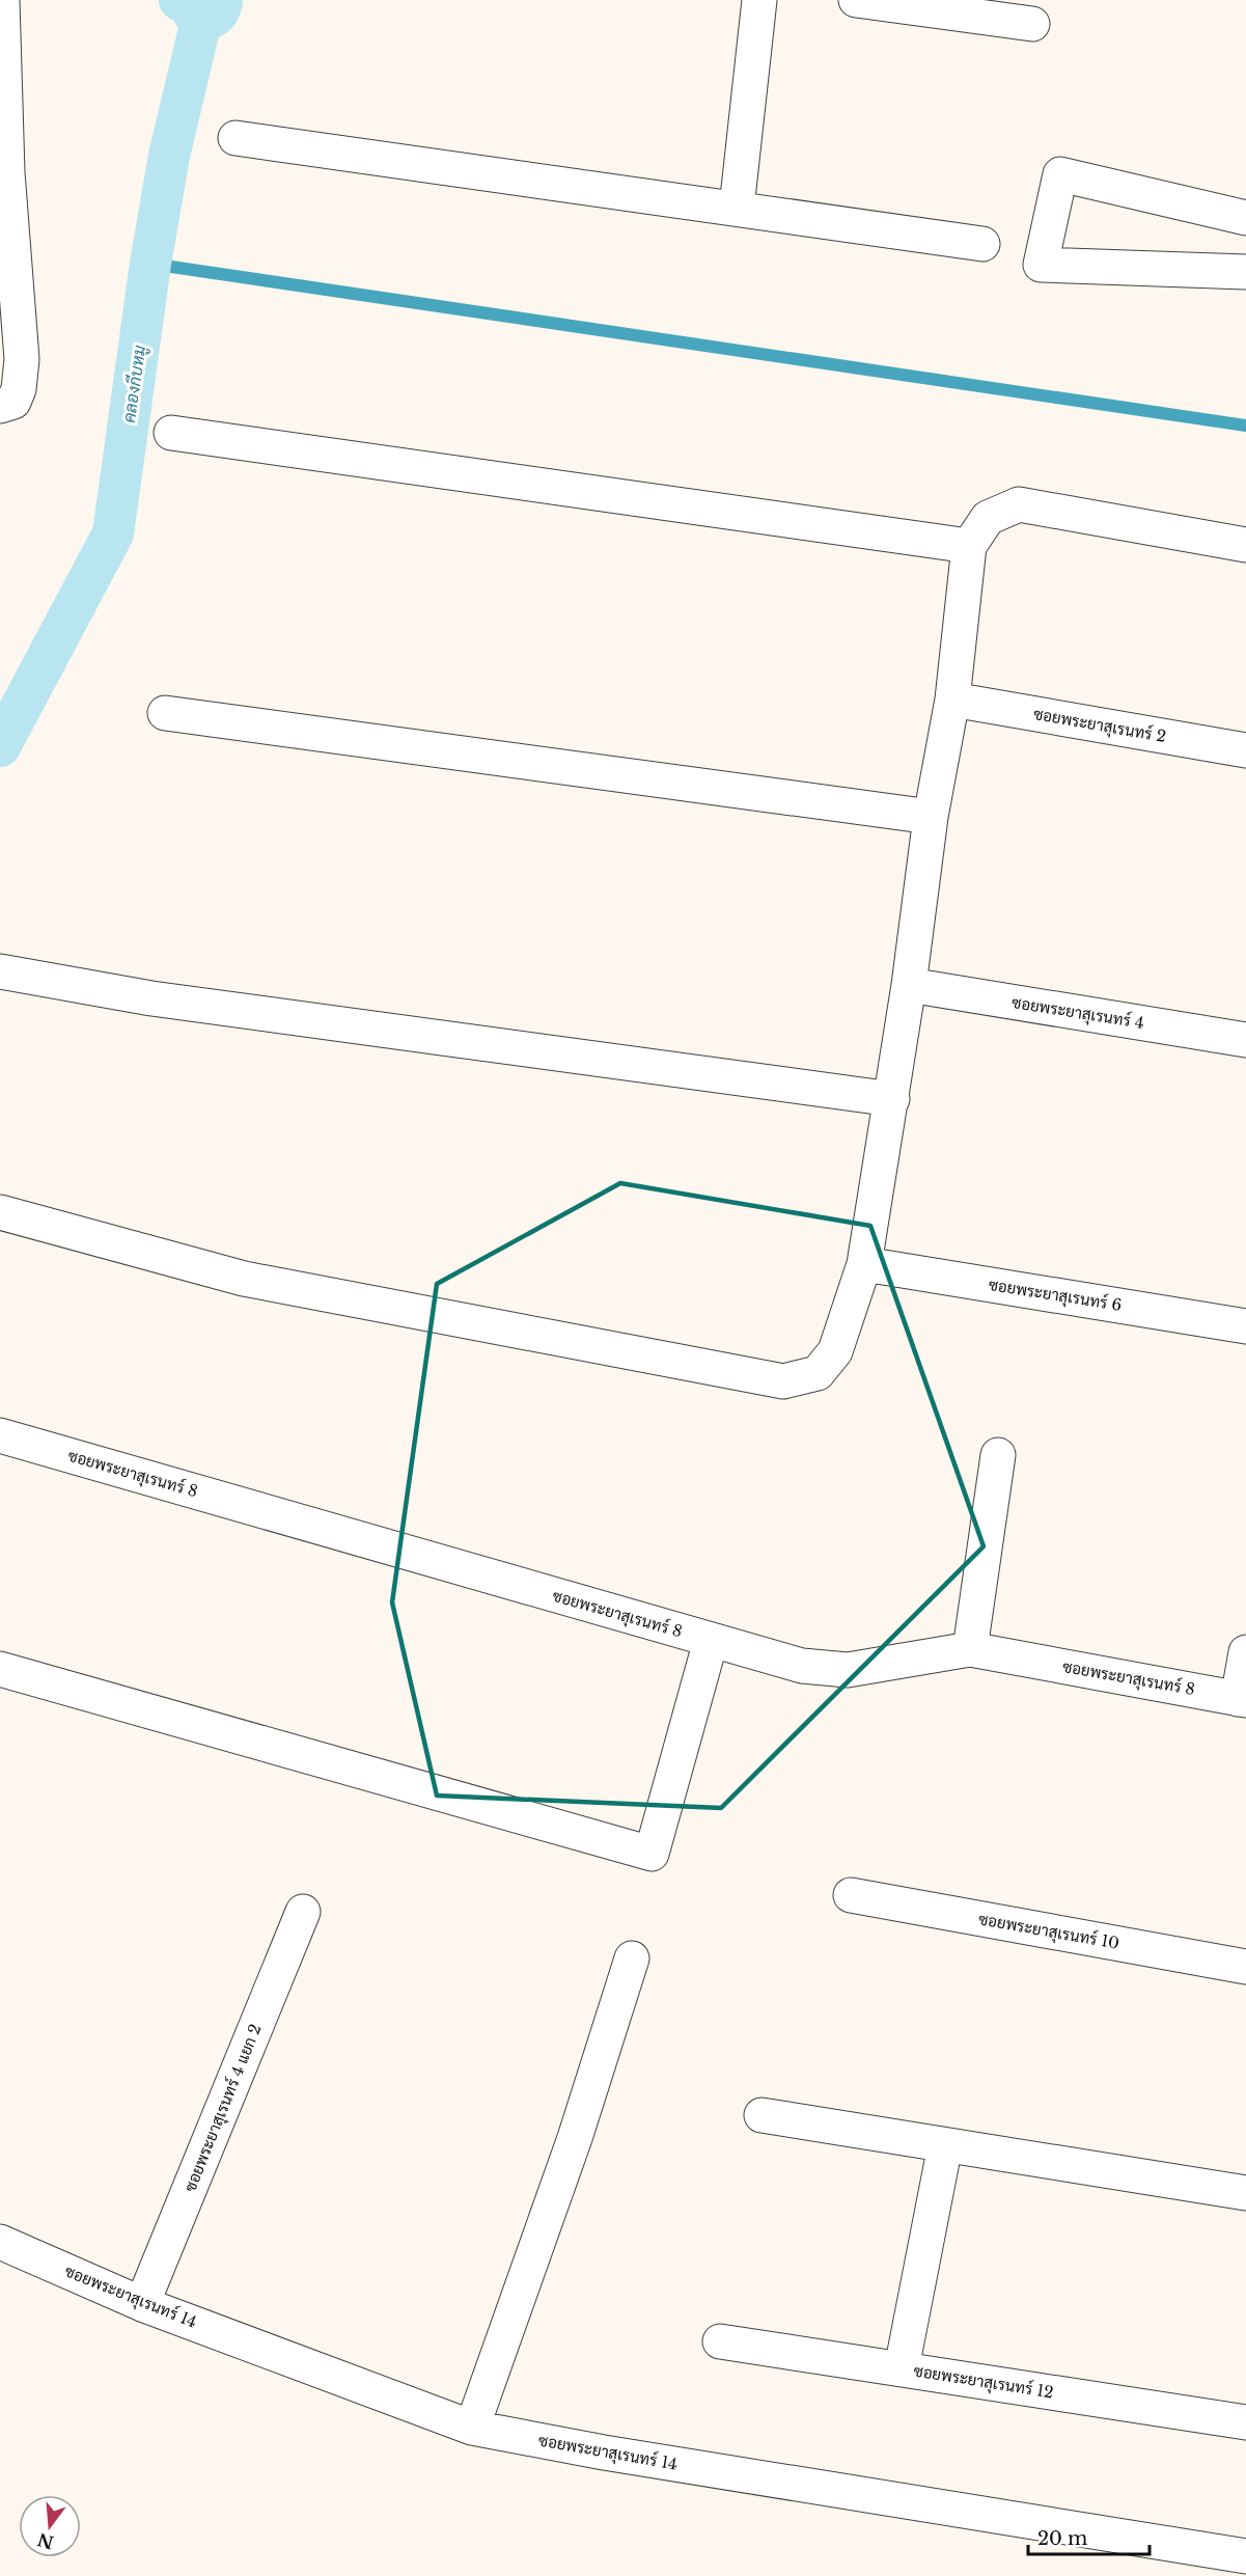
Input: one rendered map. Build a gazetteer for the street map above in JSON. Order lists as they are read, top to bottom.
{
  "streets": {
    "street": [
      "ซอยพระยาสุเรนทร์ 2",
      "ซอยพระยาสุเรนทร์ 4",
      "ซอยพระยาสุเรนทร์ 6",
      "ซอยพระยาสุเรนทร์ 8",
      "ซอยพระยาสุเรนทร์ 10",
      "ซอยพระยาสุเรนทร์ 4 แยก 2",
      "ซอยพระยาสุเรนทร์ 14",
      "ซอยพระยาสุเรนทร์ 12"
    ]
  },
  "crossings": [
    ["ซอยพระยาสุเรนทร์ 4 แยก 2", "ซอยพระยาสุเรนทร์ 14"]
  ],
  "water": ["คลองกีบหมู"],
  "scale_bar": "20 m",
  "north": "bottom"
}
